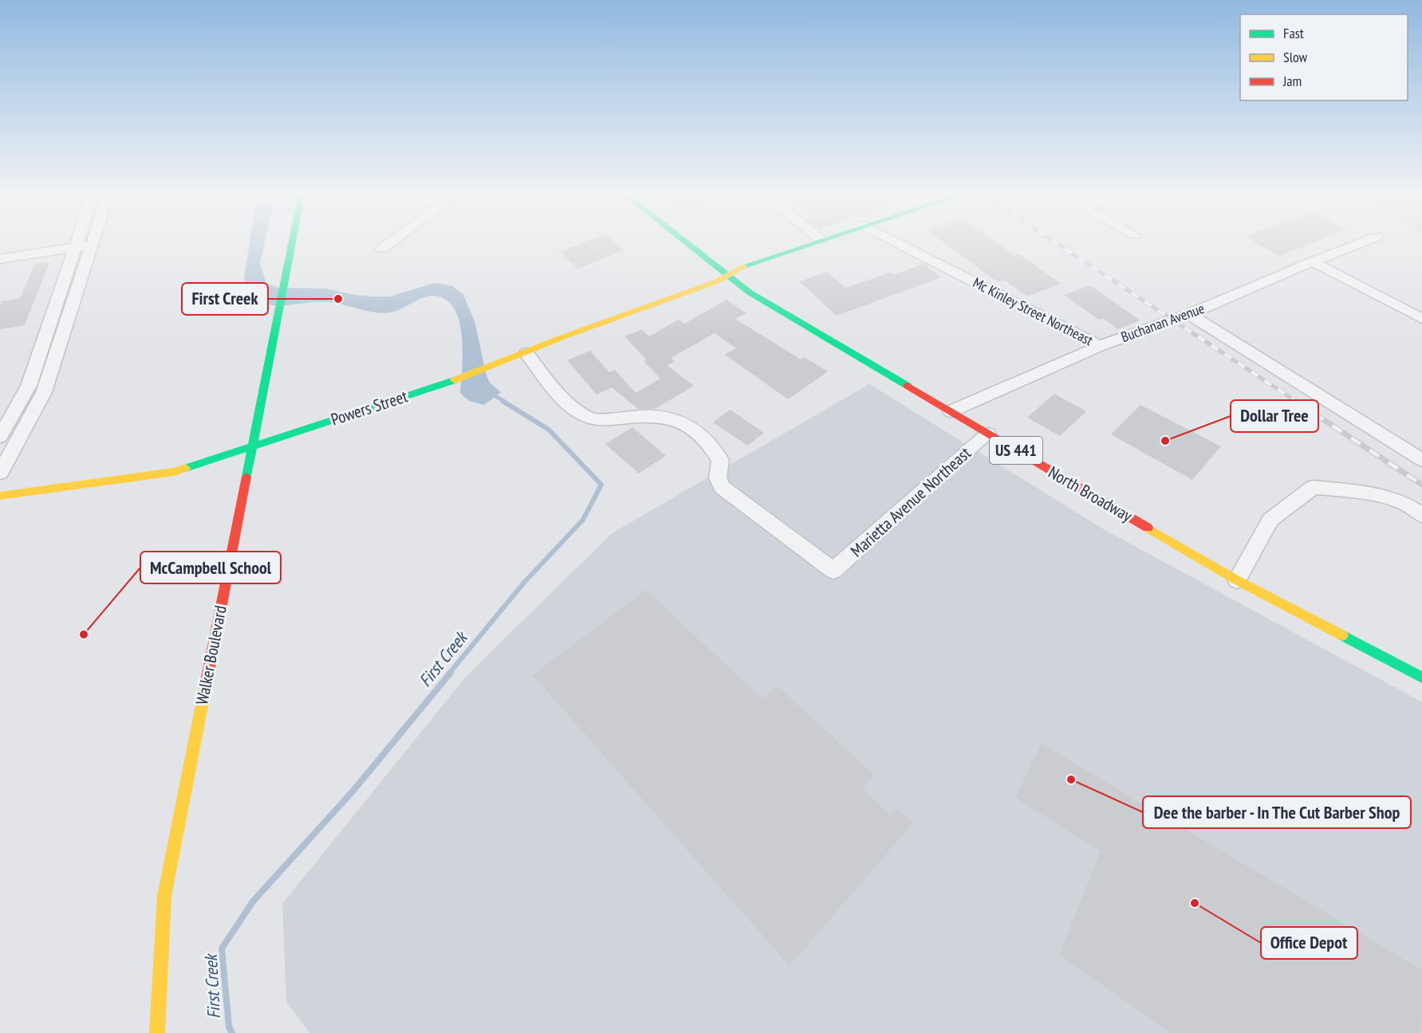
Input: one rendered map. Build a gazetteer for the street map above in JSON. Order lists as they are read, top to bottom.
{
  "streets": {
    "street": [
      "Mc Kinley Street Northeast",
      "Buchanan Avenue",
      "Powers Street",
      "US 441",
      "North Broadway",
      "Marietta Avenue Northeast",
      "Walker Boulevard"
    ]
  },
  "crossings": [
    ["Mc Kinley Street Northeast", "Buchanan Avenue"],
    ["Buchanan Avenue", "North Broadway"],
    ["Powers Street", "North Broadway"],
    ["Powers Street", "Marietta Avenue Northeast"],
    ["Powers Street", "Walker Boulevard"],
    ["North Broadway", "Marietta Avenue Northeast"]
  ],
  "water": ["First Creek"],
  "places": [
    "First Creek",
    "Dollar Tree",
    "McCampbell School",
    "Dee the barber - In The Cut Barber Shop",
    "Office Depot"
  ],
  "legend": ["Fast", "Slow", "Jam"]
}
